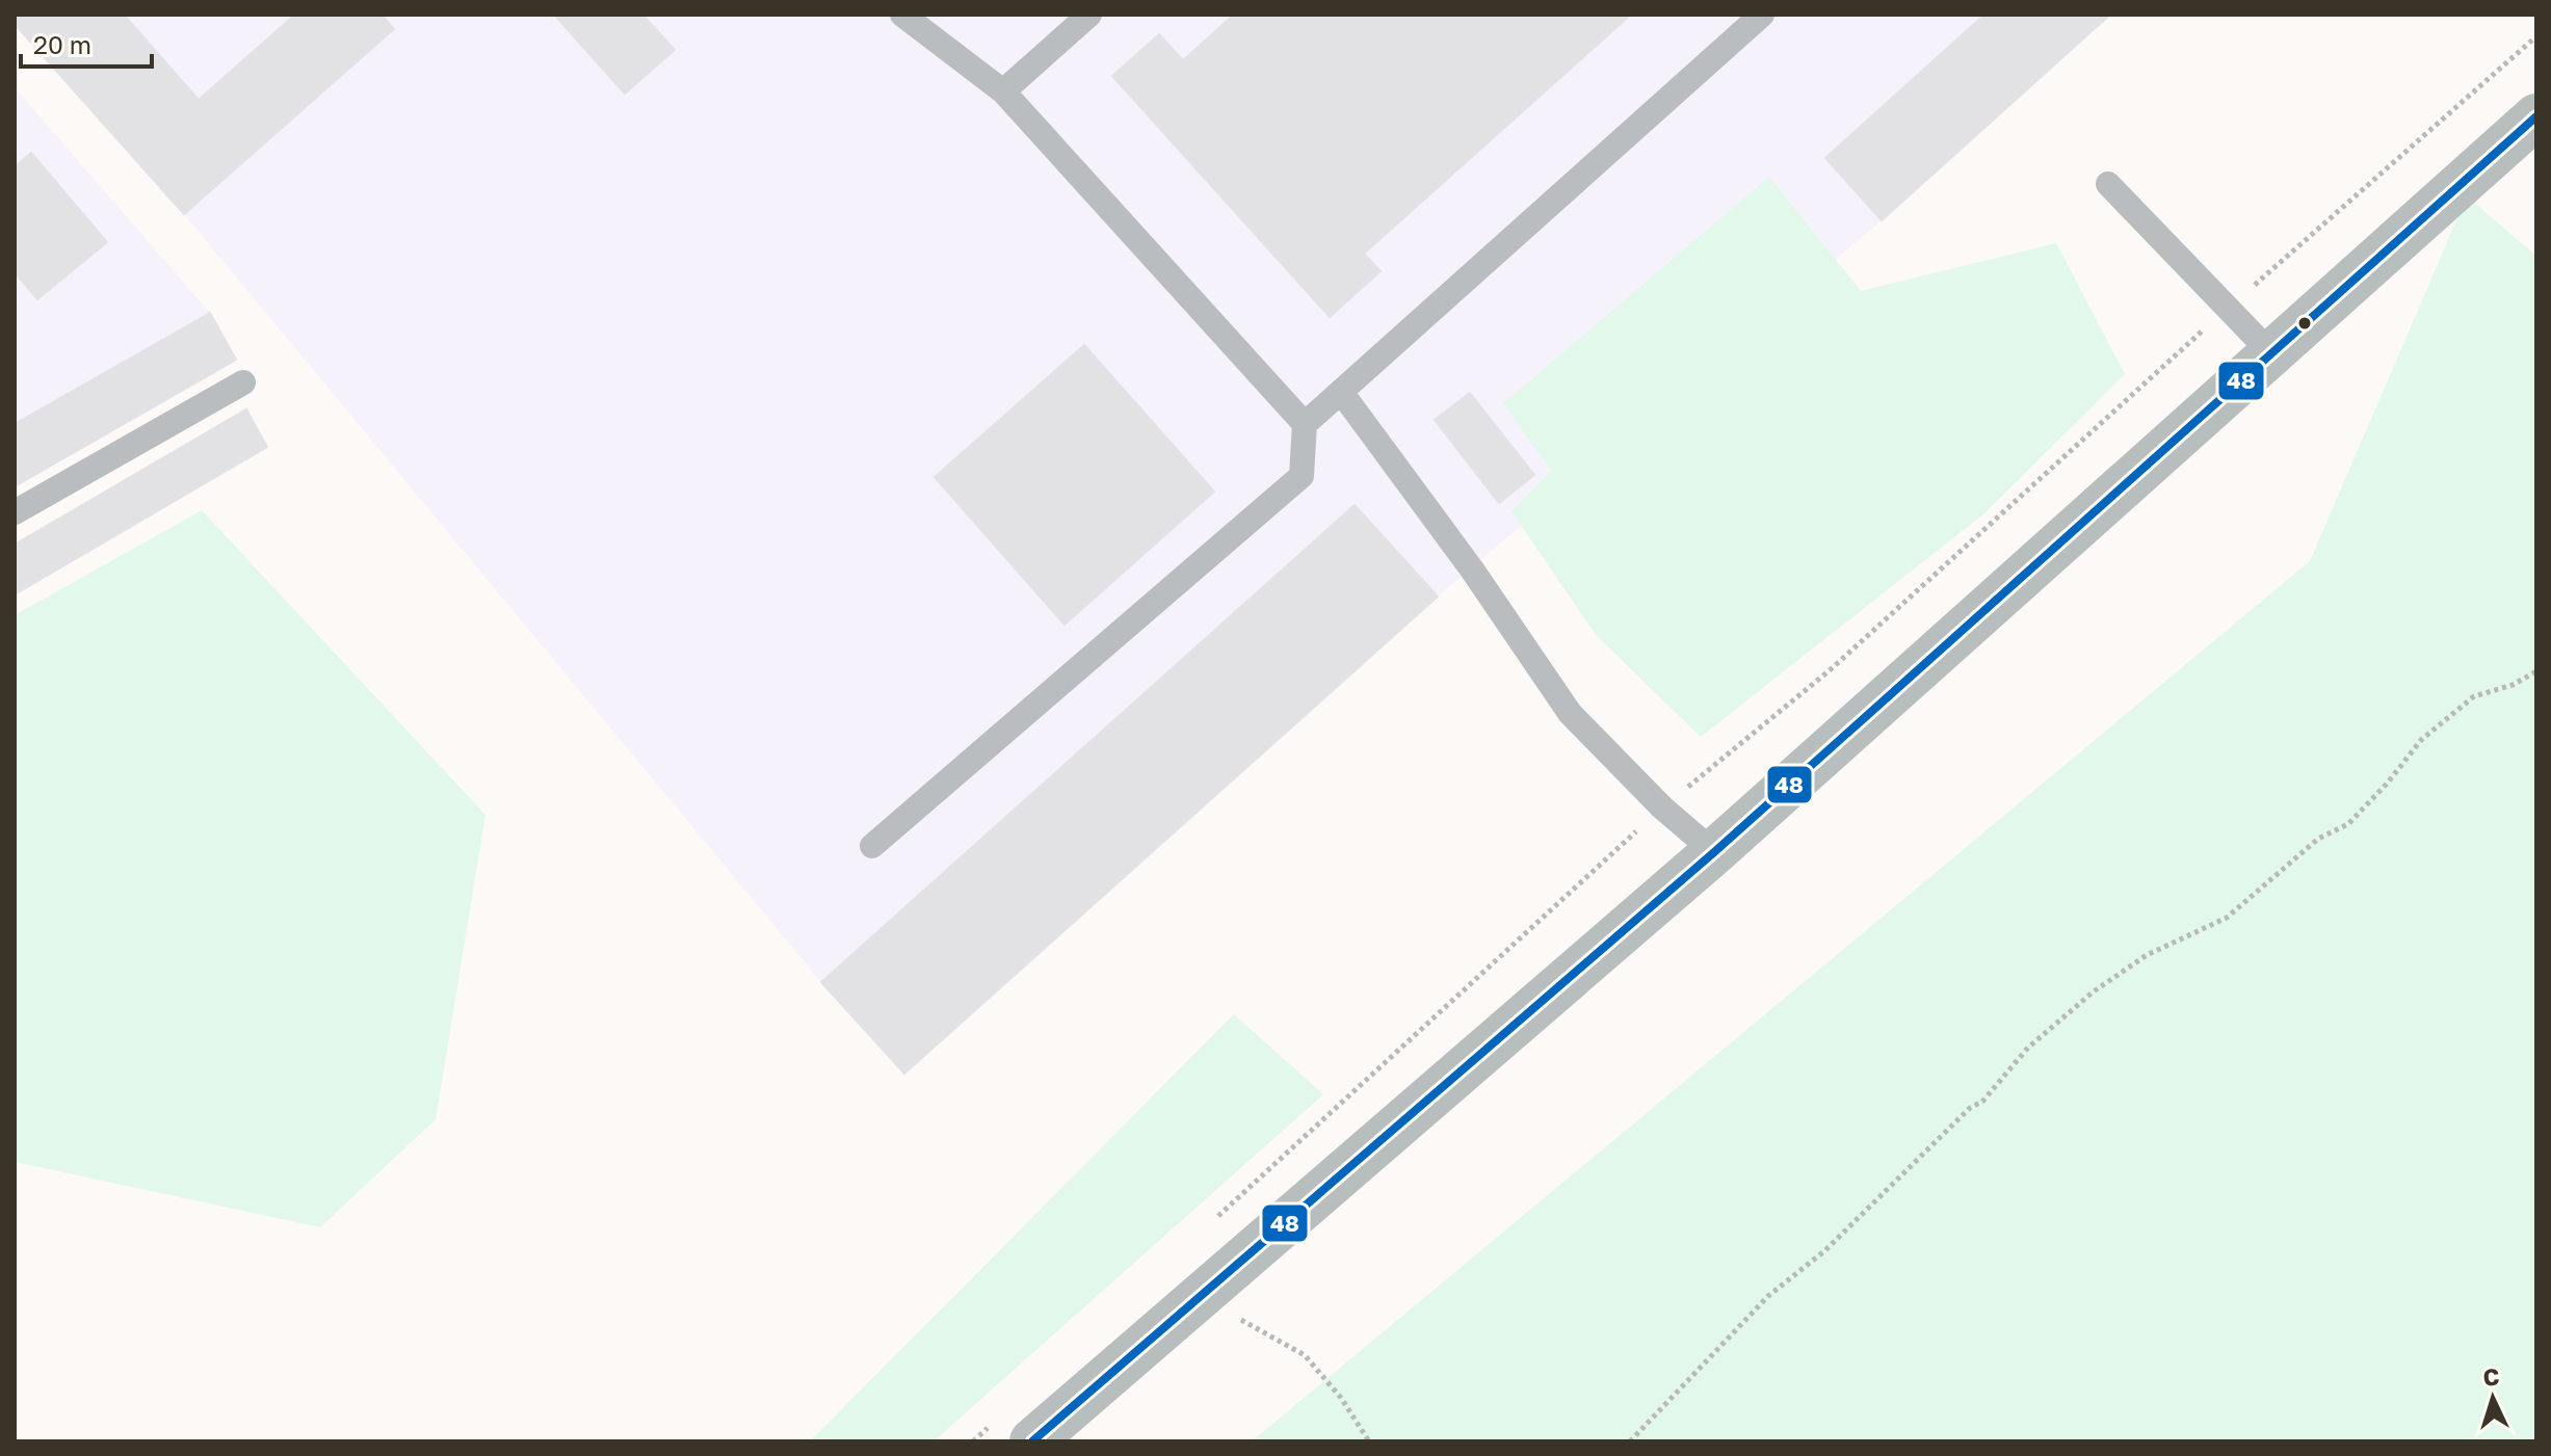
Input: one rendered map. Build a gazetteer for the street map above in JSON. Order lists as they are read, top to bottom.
{
  "lines": ["transit line 48"],
  "scale_bar": "20 m",
  "north": "top"
}
